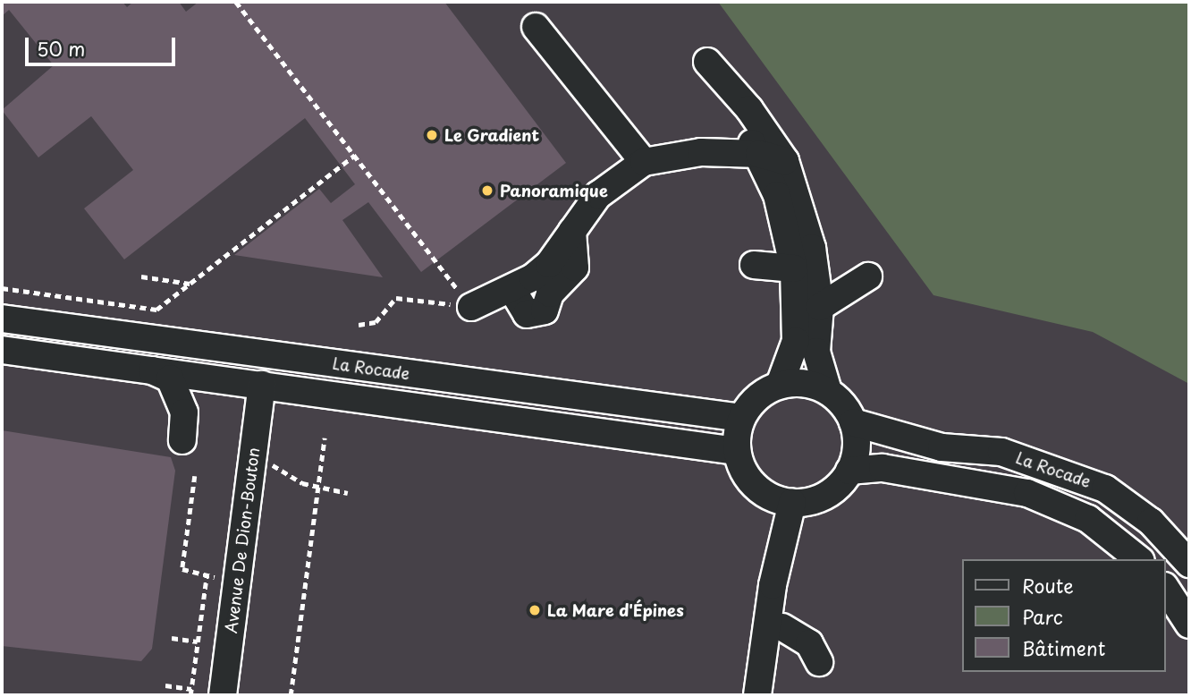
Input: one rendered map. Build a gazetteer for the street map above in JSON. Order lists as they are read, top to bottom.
{
  "streets": {
    "lane": ["La Rocade", "Avenue De Dion-Bouton"]
  },
  "crossings": [
    ["La Rocade", "Avenue De Dion-Bouton"]
  ],
  "places": ["Le Gradient", "Panoramique", "La Mare d'Épines"],
  "legend": ["Route", "Parc", "Bâtiment"],
  "scale_bar": "50 m"
}
